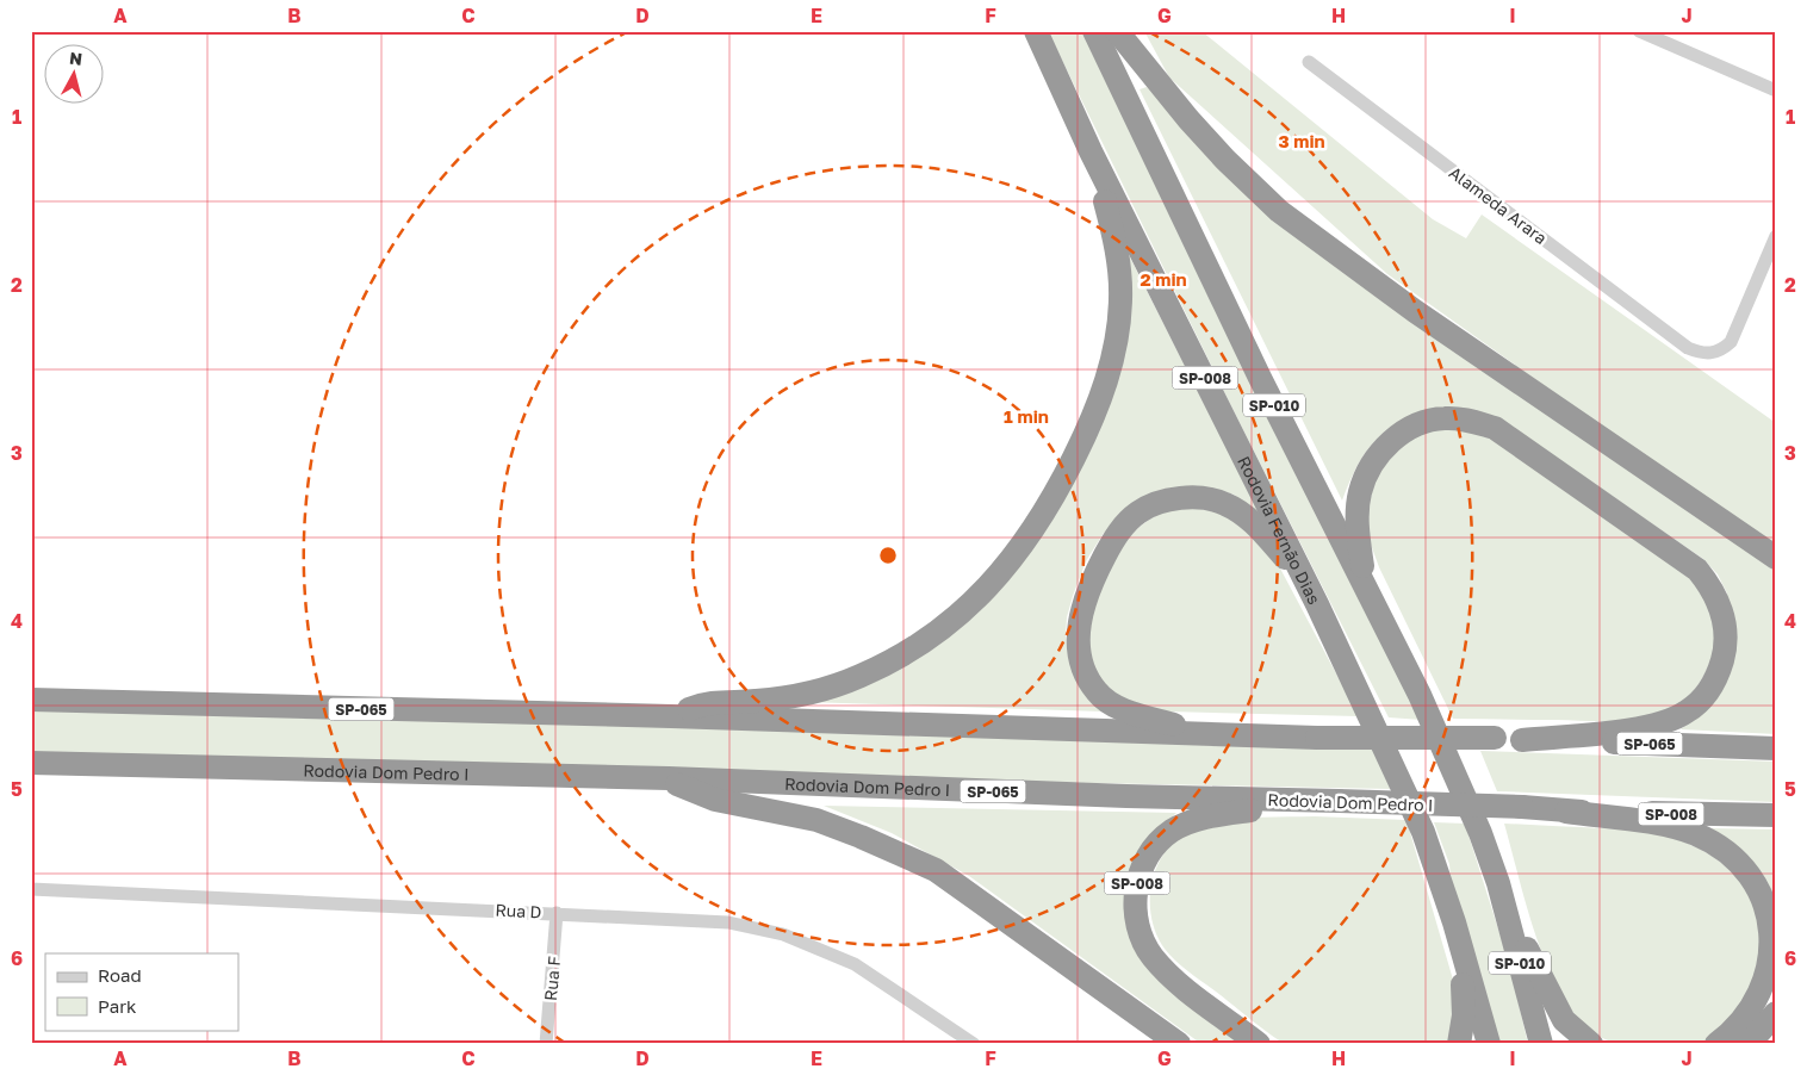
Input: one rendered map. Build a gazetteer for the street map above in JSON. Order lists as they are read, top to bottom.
{
  "streets": {
    "highway": [
      "SP-008",
      "SP-010",
      "Rodovia Fernão Dias",
      "SP-065",
      "Rodovia Dom Pedro I"
    ],
    "street": ["Alameda Arara", "Rua D", "Rua F"]
  },
  "crossings": [
    ["SP-008", "Rodovia Fernão Dias"],
    ["SP-008", "Rodovia Dom Pedro I"],
    ["Rua D", "Rua F"]
  ],
  "legend": ["Road", "Park"],
  "north": "top",
  "grid": {
    "columns": [
      "A",
      "B",
      "C",
      "D",
      "E",
      "F",
      "G",
      "H",
      "I",
      "J"
    ],
    "rows": [
      "1",
      "2",
      "3",
      "4",
      "5",
      "6"
    ]
  },
  "rings": ["3 min", "2 min", "1 min"]
}
